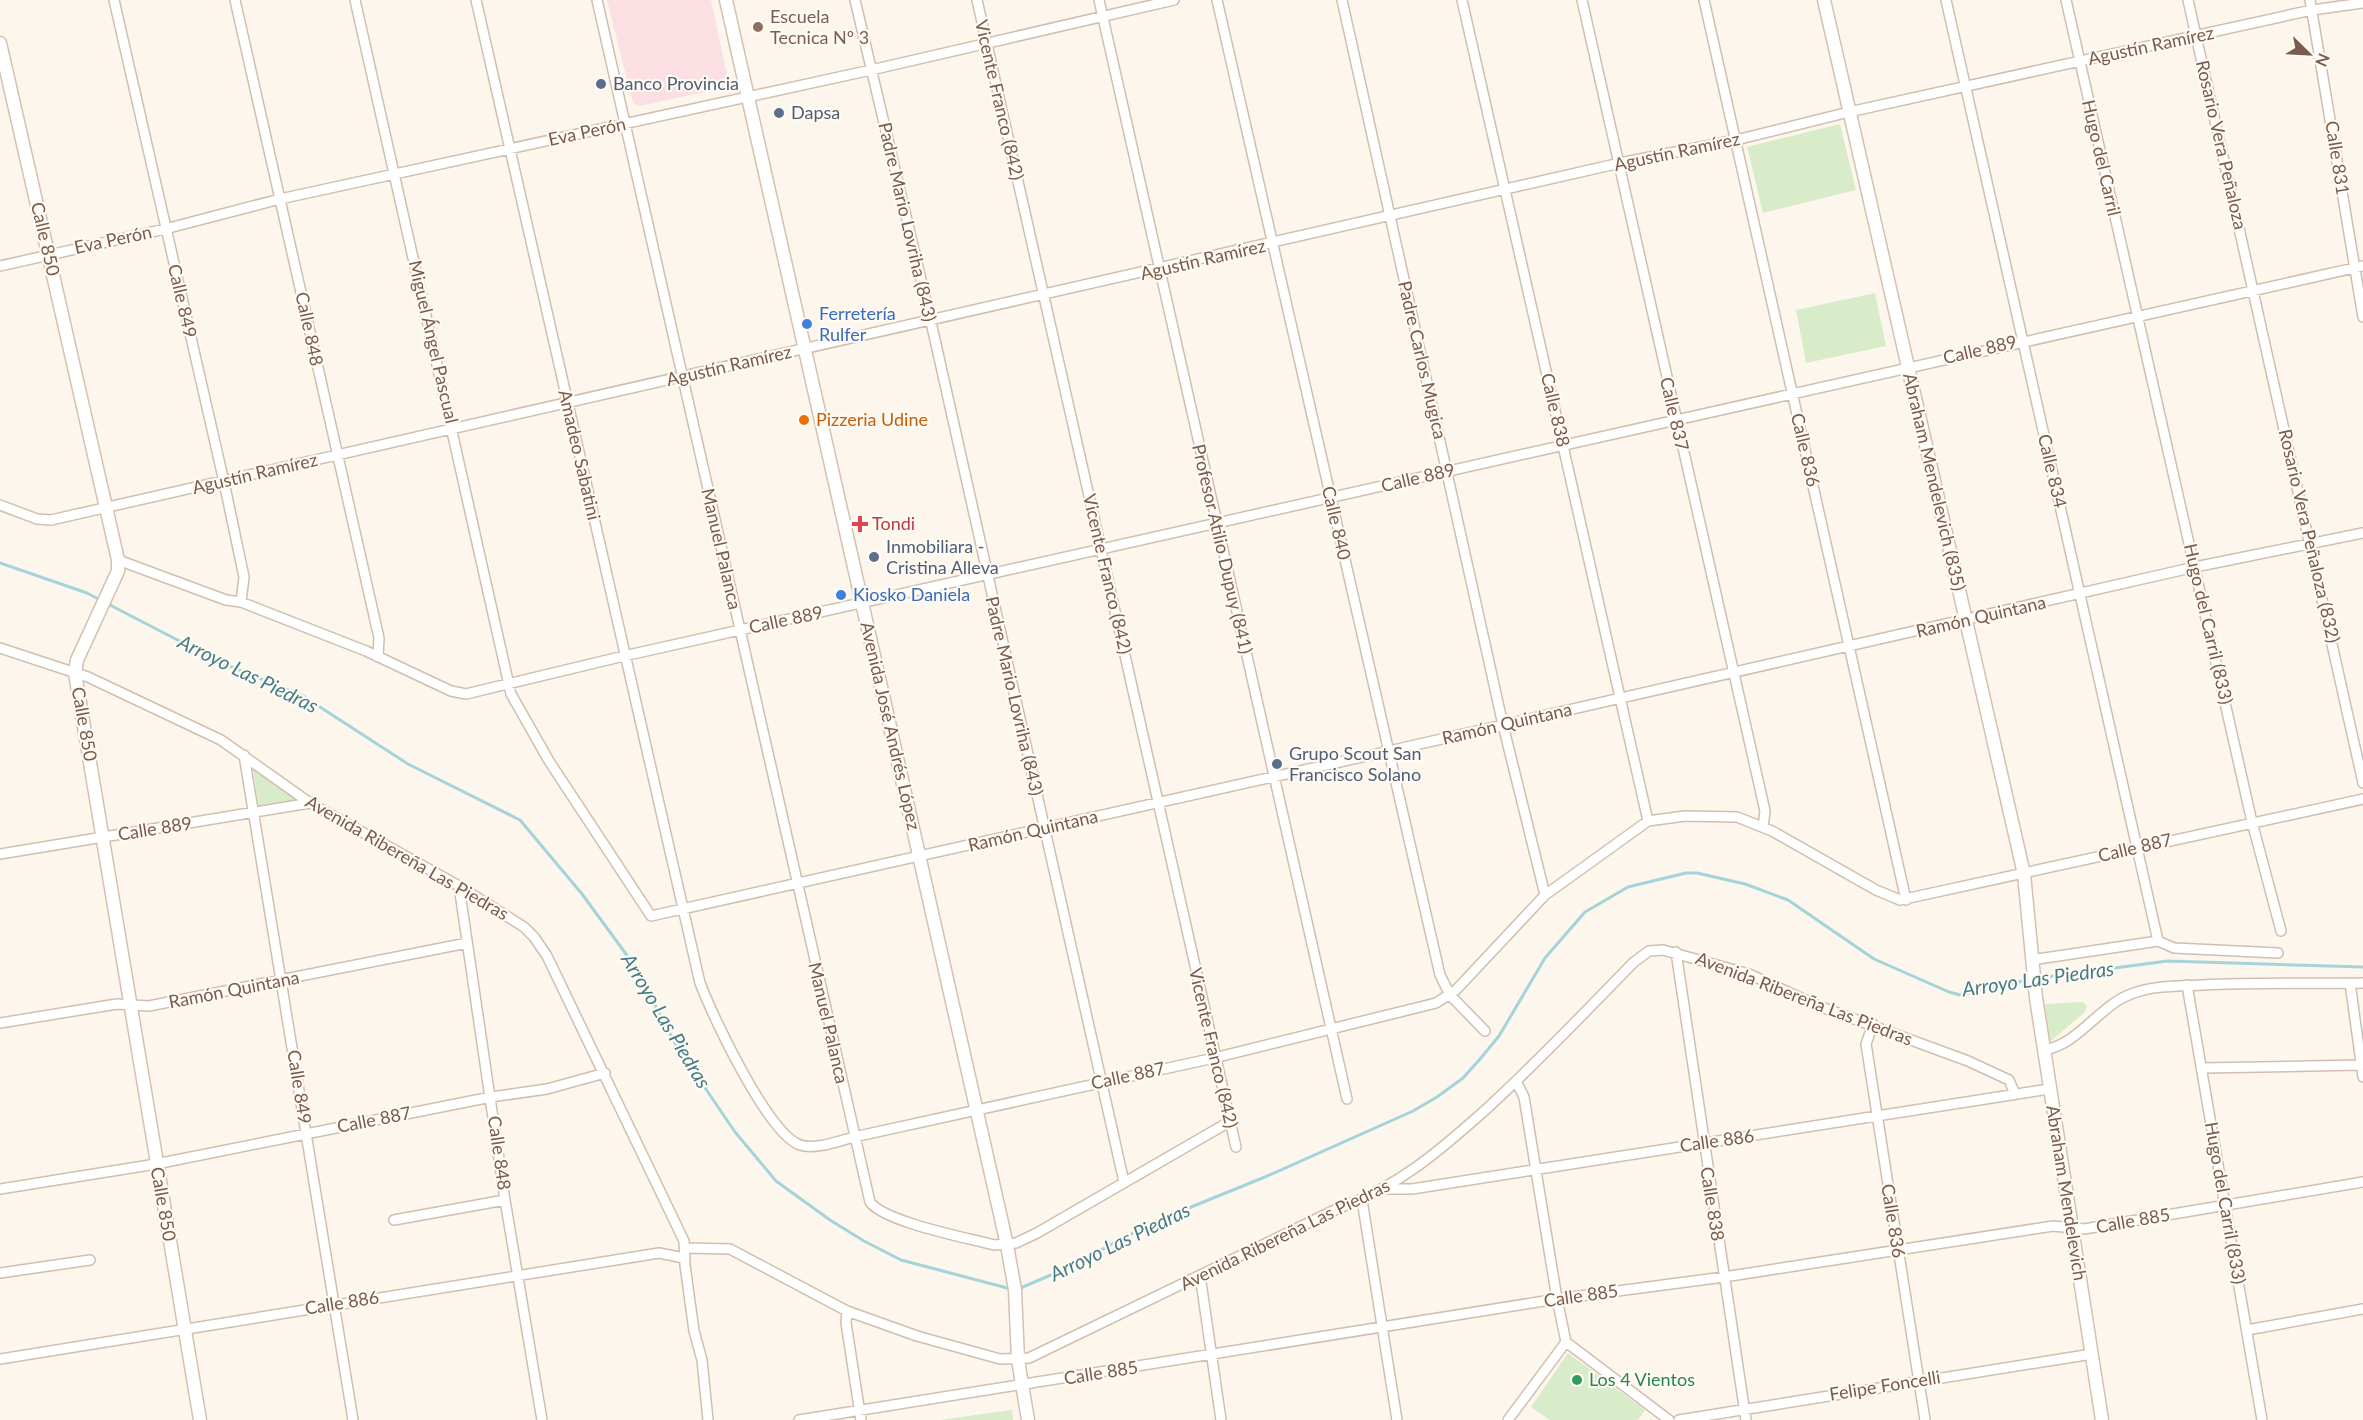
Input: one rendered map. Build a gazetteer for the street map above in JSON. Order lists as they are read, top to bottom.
{
  "streets": {
    "main road": [
      "Calle 850",
      "Abraham Mendelevich (835)",
      "Avenida José Andrés López",
      "Abraham Mendelevich"
    ],
    "street": [
      "Agustín Ramírez",
      "Vicente Franco (842)",
      "Eva Perón",
      "Rosario Vera Peñaloza",
      "Hugo del Carril",
      "Calle 831",
      "Padre Mario Lovriha (843)",
      "Calle 849",
      "Calle 848",
      "Miguel Ángel Pascual",
      "Calle 889",
      "Padre Carlos Mugica",
      "Calle 838",
      "Calle 837",
      "Calle 836",
      "Amadeo Sabatini",
      "Calle 834",
      "Calle 840",
      "Rosario Vera Peñaloza (832)",
      "Manuel Palanca",
      "Profesor Atilio Dupuy (841)",
      "Ramón Quintana",
      "Hugo del Carril (833)",
      "Calle 887",
      "Avenida Ribereña Las Piedras",
      "Calle 886",
      "Calle 885",
      "Felipe Foncelli"
    ]
  },
  "crossings": [
    ["Agustín Ramírez", "Vicente Franco (842)"],
    ["Agustín Ramírez", "Rosario Vera Peñaloza"],
    ["Agustín Ramírez", "Hugo del Carril"],
    ["Agustín Ramírez", "Calle 831"],
    ["Agustín Ramírez", "Padre Mario Lovriha (843)"],
    ["Agustín Ramírez", "Calle 850"],
    ["Agustín Ramírez", "Calle 849"],
    ["Agustín Ramírez", "Calle 848"],
    ["Agustín Ramírez", "Miguel Ángel Pascual"],
    ["Agustín Ramírez", "Padre Carlos Mugica"],
    ["Agustín Ramírez", "Calle 838"],
    ["Agustín Ramírez", "Calle 837"],
    ["Agustín Ramírez", "Calle 836"],
    ["Agustín Ramírez", "Amadeo Sabatini"],
    ["Agustín Ramírez", "Calle 834"],
    ["Agustín Ramírez", "Abraham Mendelevich (835)"],
    ["Agustín Ramírez", "Calle 840"],
    ["Agustín Ramírez", "Manuel Palanca"],
    ["Agustín Ramírez", "Profesor Atilio Dupuy (841)"],
    ["Agustín Ramírez", "Avenida José Andrés López"],
    ["Vicente Franco (842)", "Eva Perón"],
    ["Vicente Franco (842)", "Calle 889"],
    ["Vicente Franco (842)", "Ramón Quintana"],
    ["Vicente Franco (842)", "Calle 887"],
    ["Eva Perón", "Padre Mario Lovriha (843)"],
    ["Eva Perón", "Calle 850"],
    ["Eva Perón", "Calle 849"],
    ["Eva Perón", "Calle 848"],
    ["Eva Perón", "Miguel Ángel Pascual"],
    ["Eva Perón", "Amadeo Sabatini"],
    ["Eva Perón", "Manuel Palanca"],
    ["Eva Perón", "Profesor Atilio Dupuy (841)"],
    ["Eva Perón", "Avenida José Andrés López"],
    ["Rosario Vera Peñaloza", "Calle 889"],
    ["Rosario Vera Peñaloza", "Rosario Vera Peñaloza (832)"],
    ["Hugo del Carril", "Calle 889"],
    ["Hugo del Carril", "Hugo del Carril (833)"],
    ["Calle 831", "Calle 889"],
    ["Padre Mario Lovriha (843)", "Calle 889"],
    ["Padre Mario Lovriha (843)", "Ramón Quintana"],
    ["Padre Mario Lovriha (843)", "Calle 887"],
    ["Calle 850", "Calle 889"],
    ["Calle 850", "Ramón Quintana"],
    ["Calle 850", "Calle 887"],
    ["Calle 850", "Avenida Ribereña Las Piedras"],
    ["Calle 850", "Calle 886"],
    ["Calle 849", "Calle 889"],
    ["Calle 849", "Ramón Quintana"],
    ["Calle 849", "Calle 887"],
    ["Calle 849", "Avenida Ribereña Las Piedras"],
    ["Calle 849", "Calle 886"],
    ["Calle 848", "Calle 889"],
    ["Calle 848", "Ramón Quintana"],
    ["Calle 848", "Calle 887"],
    ["Calle 848", "Avenida Ribereña Las Piedras"],
    ["Calle 848", "Calle 886"],
    ["Miguel Ángel Pascual", "Calle 889"],
    ["Miguel Ángel Pascual", "Ramón Quintana"],
    ["Calle 889", "Padre Carlos Mugica"],
    ["Calle 889", "Calle 838"],
    ["Calle 889", "Calle 837"],
    ["Calle 889", "Calle 836"],
    ["Calle 889", "Amadeo Sabatini"],
    ["Calle 889", "Calle 834"],
    ["Calle 889", "Abraham Mendelevich (835)"],
    ["Calle 889", "Calle 840"],
    ["Calle 889", "Rosario Vera Peñaloza (832)"],
    ["Calle 889", "Manuel Palanca"],
    ["Calle 889", "Profesor Atilio Dupuy (841)"],
    ["Calle 889", "Ramón Quintana"],
    ["Calle 889", "Hugo del Carril (833)"],
    ["Calle 889", "Avenida José Andrés López"],
    ["Calle 889", "Avenida Ribereña Las Piedras"],
    ["Padre Carlos Mugica", "Ramón Quintana"],
    ["Calle 838", "Ramón Quintana"],
    ["Calle 838", "Avenida Ribereña Las Piedras"],
    ["Calle 838", "Calle 886"],
    ["Calle 838", "Calle 885"],
    ["Calle 838", "Felipe Foncelli"],
    ["Calle 837", "Ramón Quintana"],
    ["Calle 836", "Ramón Quintana"],
    ["Calle 836", "Calle 887"],
    ["Calle 836", "Avenida Ribereña Las Piedras"],
    ["Calle 836", "Calle 886"],
    ["Calle 836", "Calle 885"],
    ["Calle 836", "Felipe Foncelli"],
    ["Amadeo Sabatini", "Ramón Quintana"],
    ["Amadeo Sabatini", "Calle 887"],
    ["Calle 834", "Ramón Quintana"],
    ["Calle 834", "Calle 887"],
    ["Abraham Mendelevich (835)", "Ramón Quintana"],
    ["Abraham Mendelevich (835)", "Calle 887"],
    ["Abraham Mendelevich (835)", "Abraham Mendelevich"],
    ["Calle 840", "Ramón Quintana"],
    ["Calle 840", "Calle 887"],
    ["Rosario Vera Peñaloza (832)", "Ramón Quintana"],
    ["Manuel Palanca", "Ramón Quintana"],
    ["Manuel Palanca", "Avenida José Andrés López"],
    ["Manuel Palanca", "Calle 887"],
    ["Profesor Atilio Dupuy (841)", "Ramón Quintana"],
    ["Profesor Atilio Dupuy (841)", "Calle 887"],
    ["Ramón Quintana", "Hugo del Carril (833)"],
    ["Ramón Quintana", "Avenida José Andrés López"],
    ["Ramón Quintana", "Calle 887"],
    ["Hugo del Carril (833)", "Calle 887"],
    ["Hugo del Carril (833)", "Calle 885"],
    ["Avenida José Andrés López", "Calle 887"],
    ["Avenida José Andrés López", "Avenida Ribereña Las Piedras"],
    ["Avenida José Andrés López", "Calle 885"],
    ["Calle 887", "Avenida Ribereña Las Piedras"],
    ["Avenida Ribereña Las Piedras", "Calle 886"],
    ["Calle 886", "Abraham Mendelevich"],
    ["Abraham Mendelevich", "Calle 885"],
    ["Abraham Mendelevich", "Felipe Foncelli"]
  ],
  "water": ["Arroyo Las Piedras"],
  "places": {
    "other": [
      "Escuela Tecnica Nº 3",
      "Banco Provincia",
      "Dapsa",
      "Ferretería Rulfer",
      "Pizzeria Udine",
      "Inmobiliara - Cristina Alleva",
      "Kiosko Daniela",
      "Grupo Scout San Francisco Solano",
      "Los 4 Vientos"
    ],
    "health": ["Tondi"]
  },
  "north": "bottom right"
}
